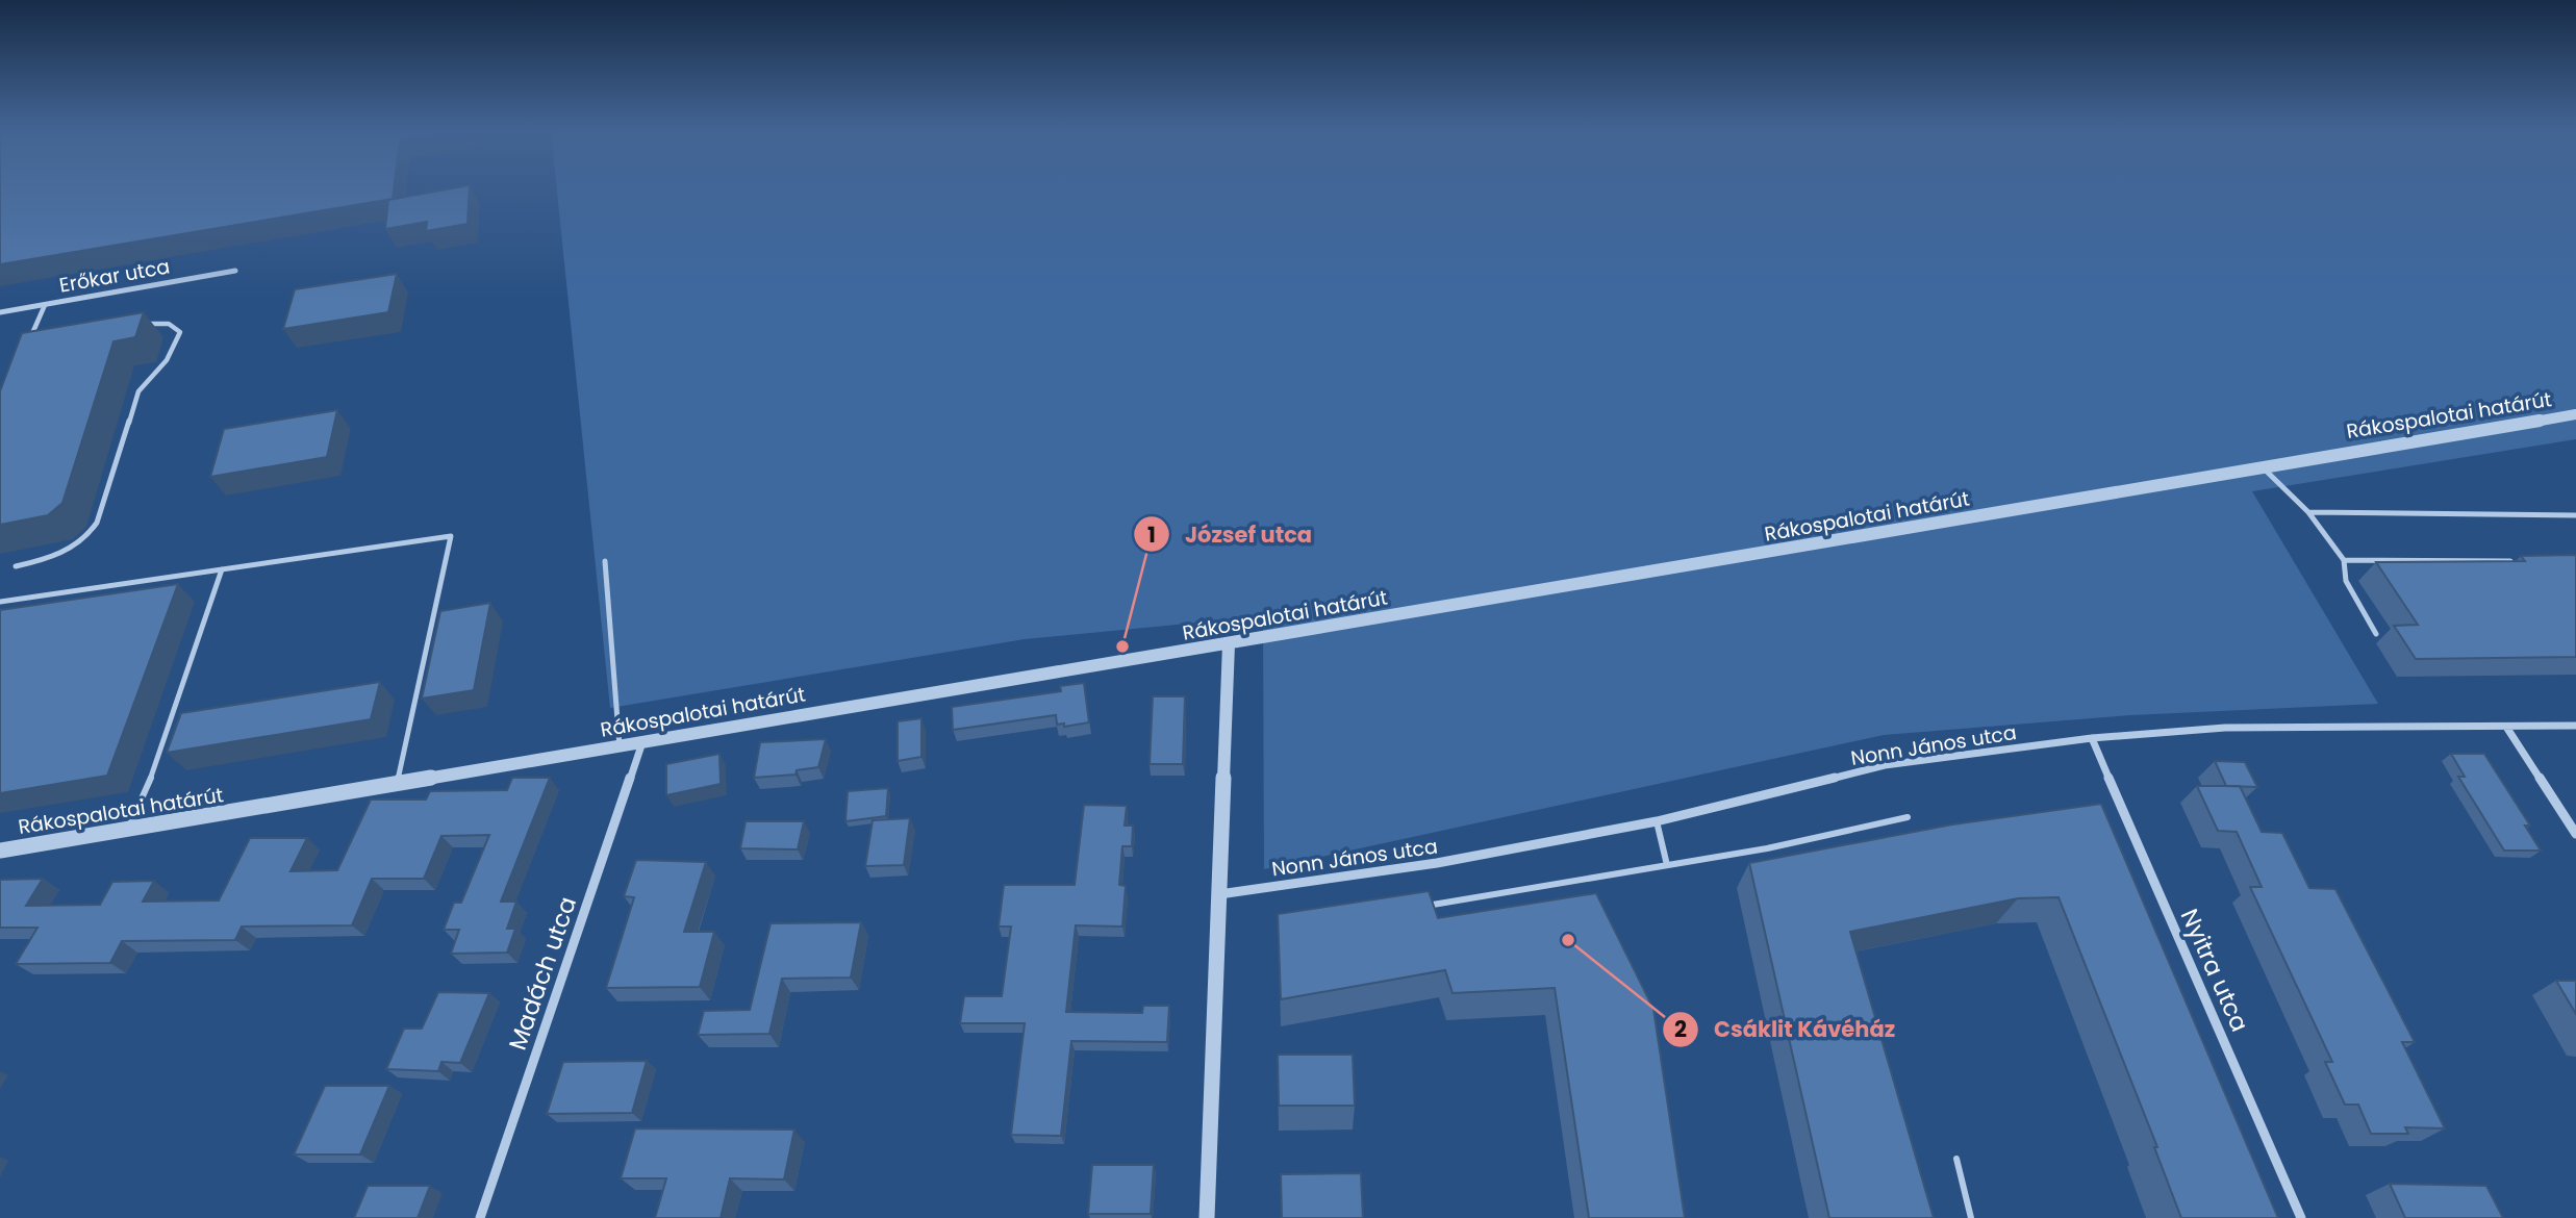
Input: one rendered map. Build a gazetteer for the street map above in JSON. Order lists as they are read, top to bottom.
{
  "streets": {
    "street": [
      "Erőkar utca",
      "Rákospalotai határút",
      "Nonn János utca",
      "Nyitra utca",
      "Madách utca"
    ]
  },
  "crossings": [
    ["Rákospalotai határút", "Madách utca"],
    ["Nonn János utca", "Nyitra utca"]
  ],
  "places": ["József utca", "Csáklit Kávéház"]
}
